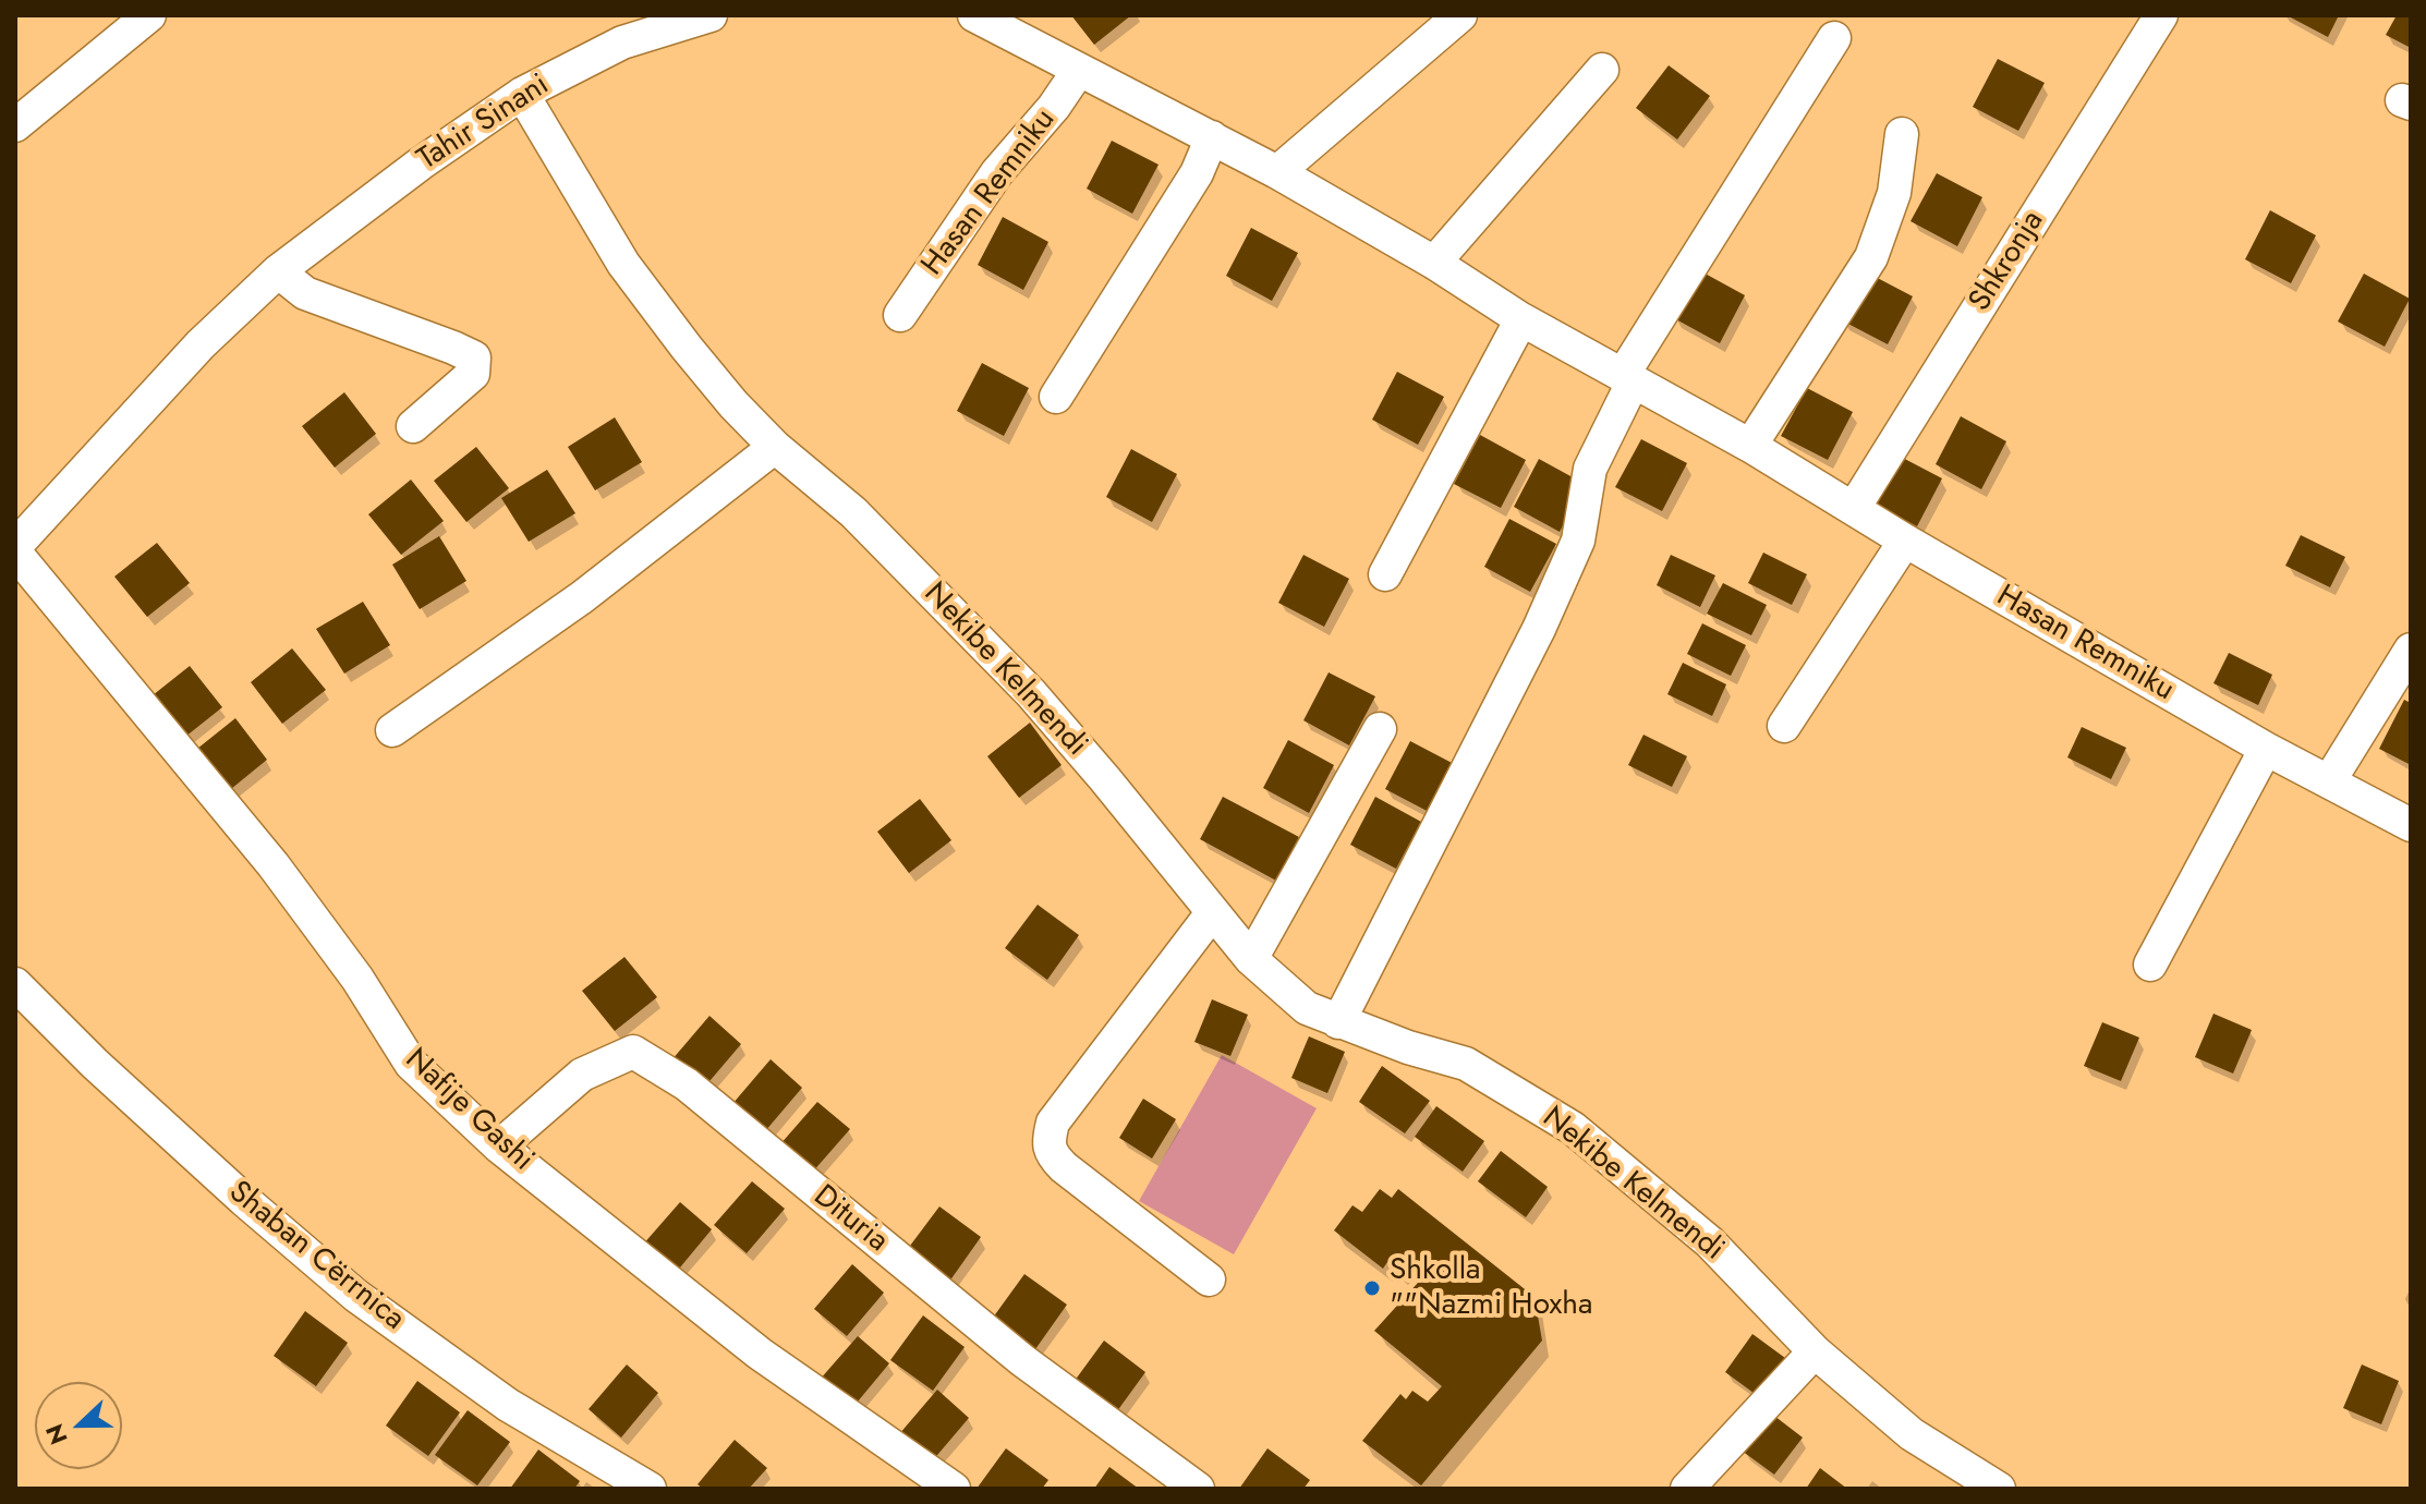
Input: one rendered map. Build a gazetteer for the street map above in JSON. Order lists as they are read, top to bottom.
{
  "streets": {
    "street": [
      "Tahir Sinani",
      "Hasan Remniku",
      "Shkronja",
      "Nekibe Kelmendi",
      "Nafije Gashi",
      "Dituria",
      "Shaban Cërrnica"
    ]
  },
  "crossings": [
    ["Tahir Sinani", "Nekibe Kelmendi"],
    ["Hasan Remniku", "Shkronja"],
    ["Nafije Gashi", "Dituria"]
  ],
  "places": ["Shkolla \"\"Nazmi Hoxha"],
  "north": "left"
}
